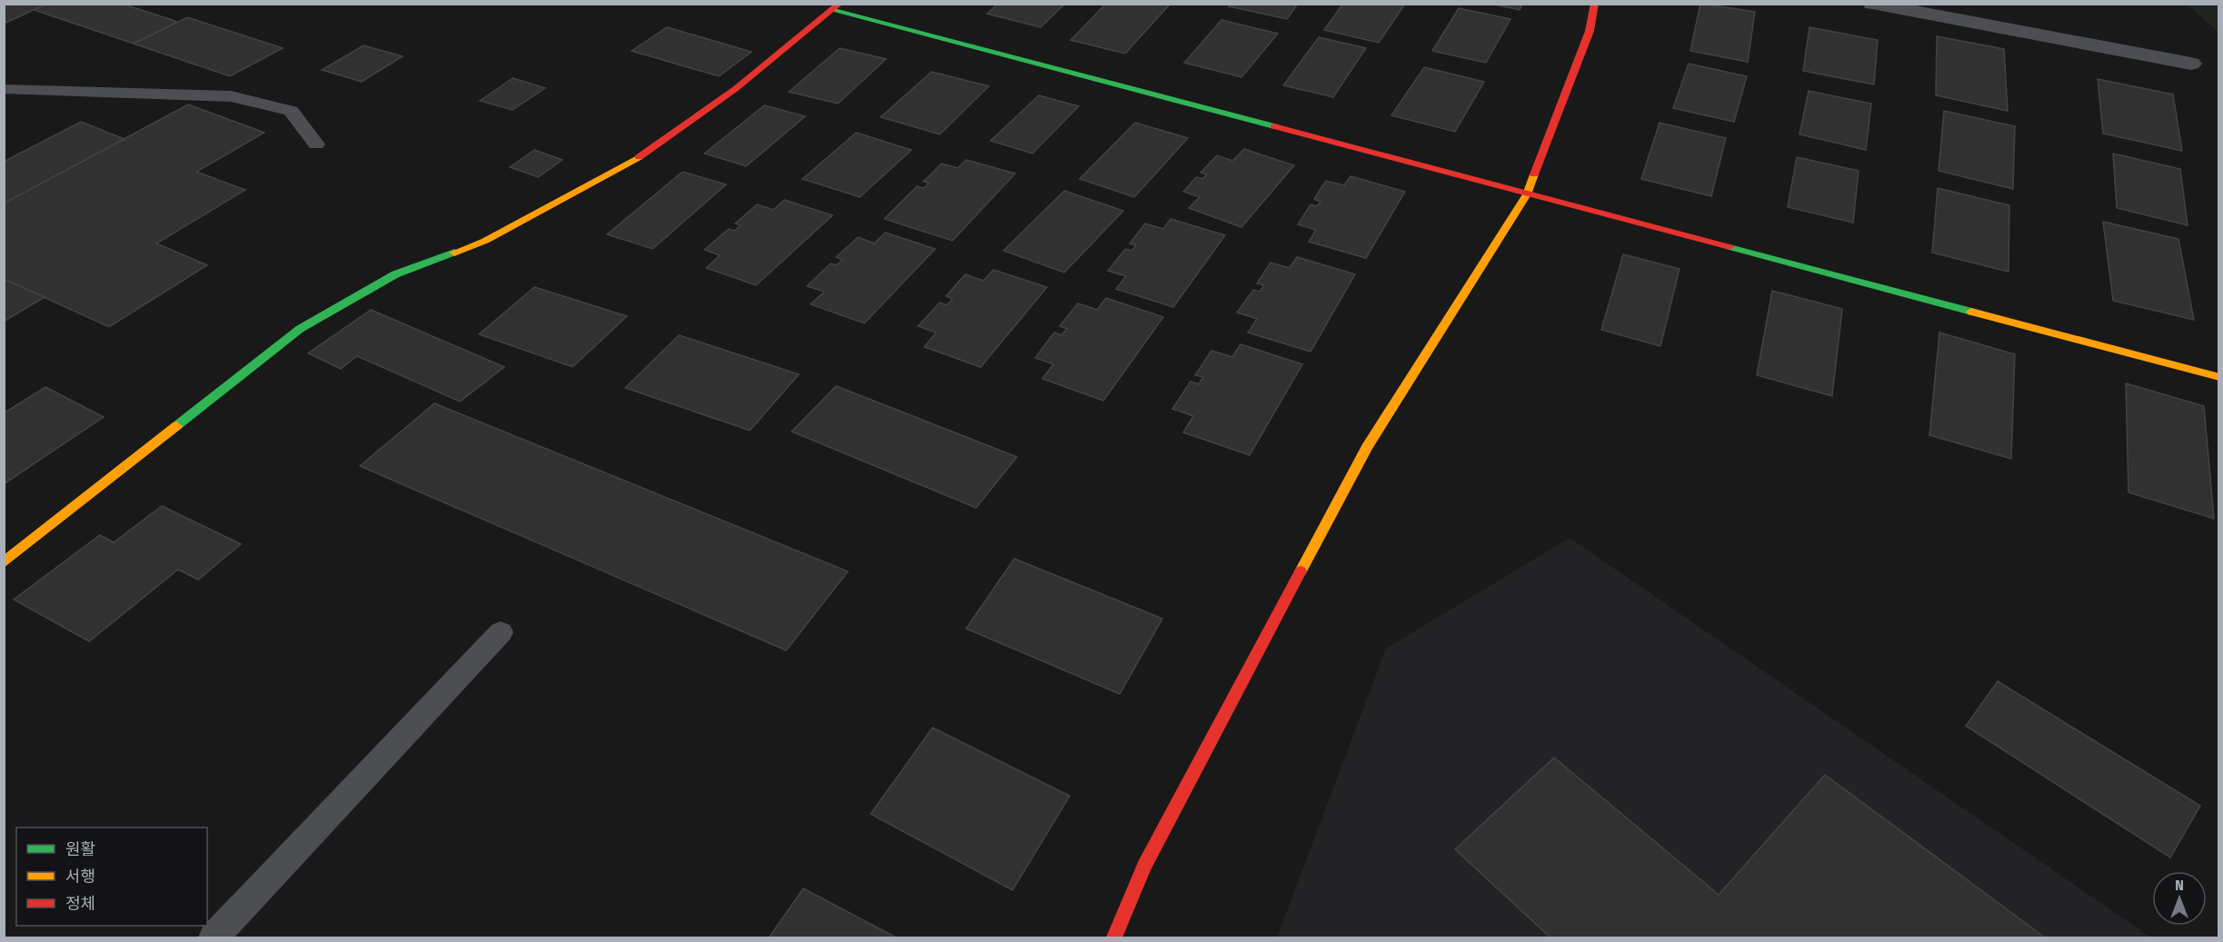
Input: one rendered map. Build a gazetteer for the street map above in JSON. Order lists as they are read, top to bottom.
{
  "legend": ["원활", "서행", "정체"],
  "north": "top"
}
